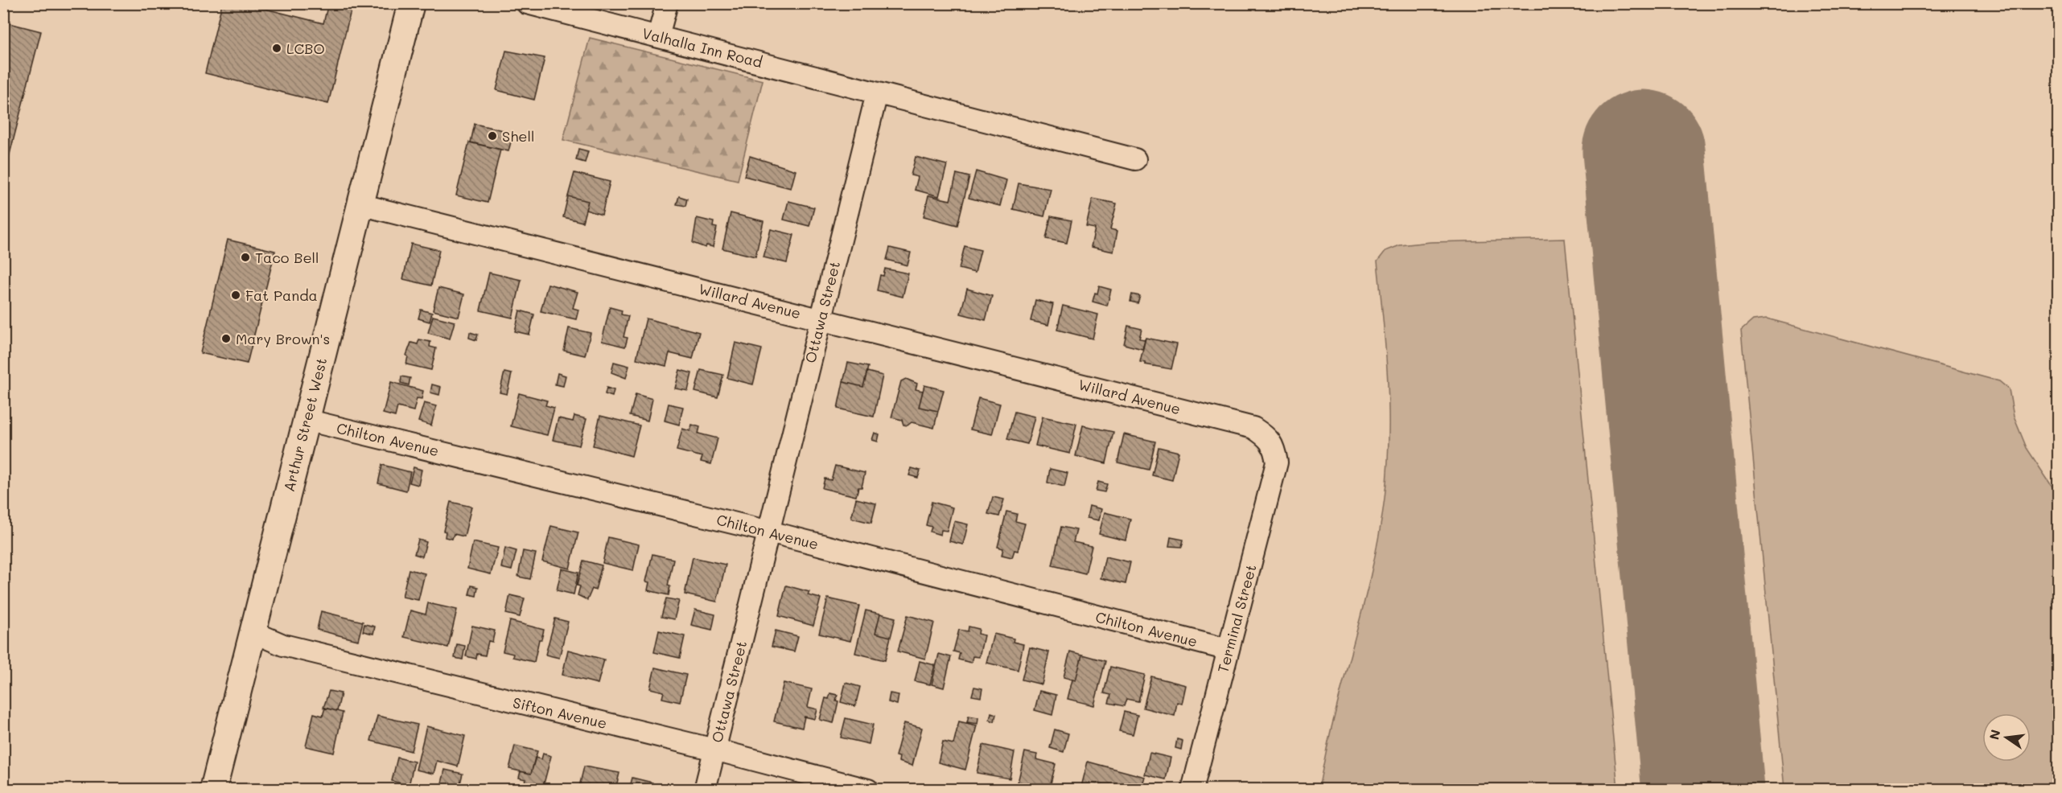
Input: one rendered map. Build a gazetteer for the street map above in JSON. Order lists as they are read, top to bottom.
{
  "streets": {
    "main road": ["Arthur Street West"],
    "street": [
      "Valhalla Inn Road",
      "Willard Avenue",
      "Ottawa Street",
      "Chilton Avenue",
      "Terminal Street",
      "Sifton Avenue"
    ]
  },
  "crossings": [
    ["Valhalla Inn Road", "Ottawa Street"],
    ["Willard Avenue", "Ottawa Street"],
    ["Willard Avenue", "Arthur Street West"],
    ["Willard Avenue", "Terminal Street"],
    ["Ottawa Street", "Chilton Avenue"],
    ["Ottawa Street", "Sifton Avenue"],
    ["Arthur Street West", "Chilton Avenue"],
    ["Arthur Street West", "Sifton Avenue"],
    ["Chilton Avenue", "Terminal Street"]
  ],
  "places": [
    "LCBO",
    "Shell",
    "Taco Bell",
    "Fat Panda",
    "Mary Brown's"
  ],
  "north": "left"
}
